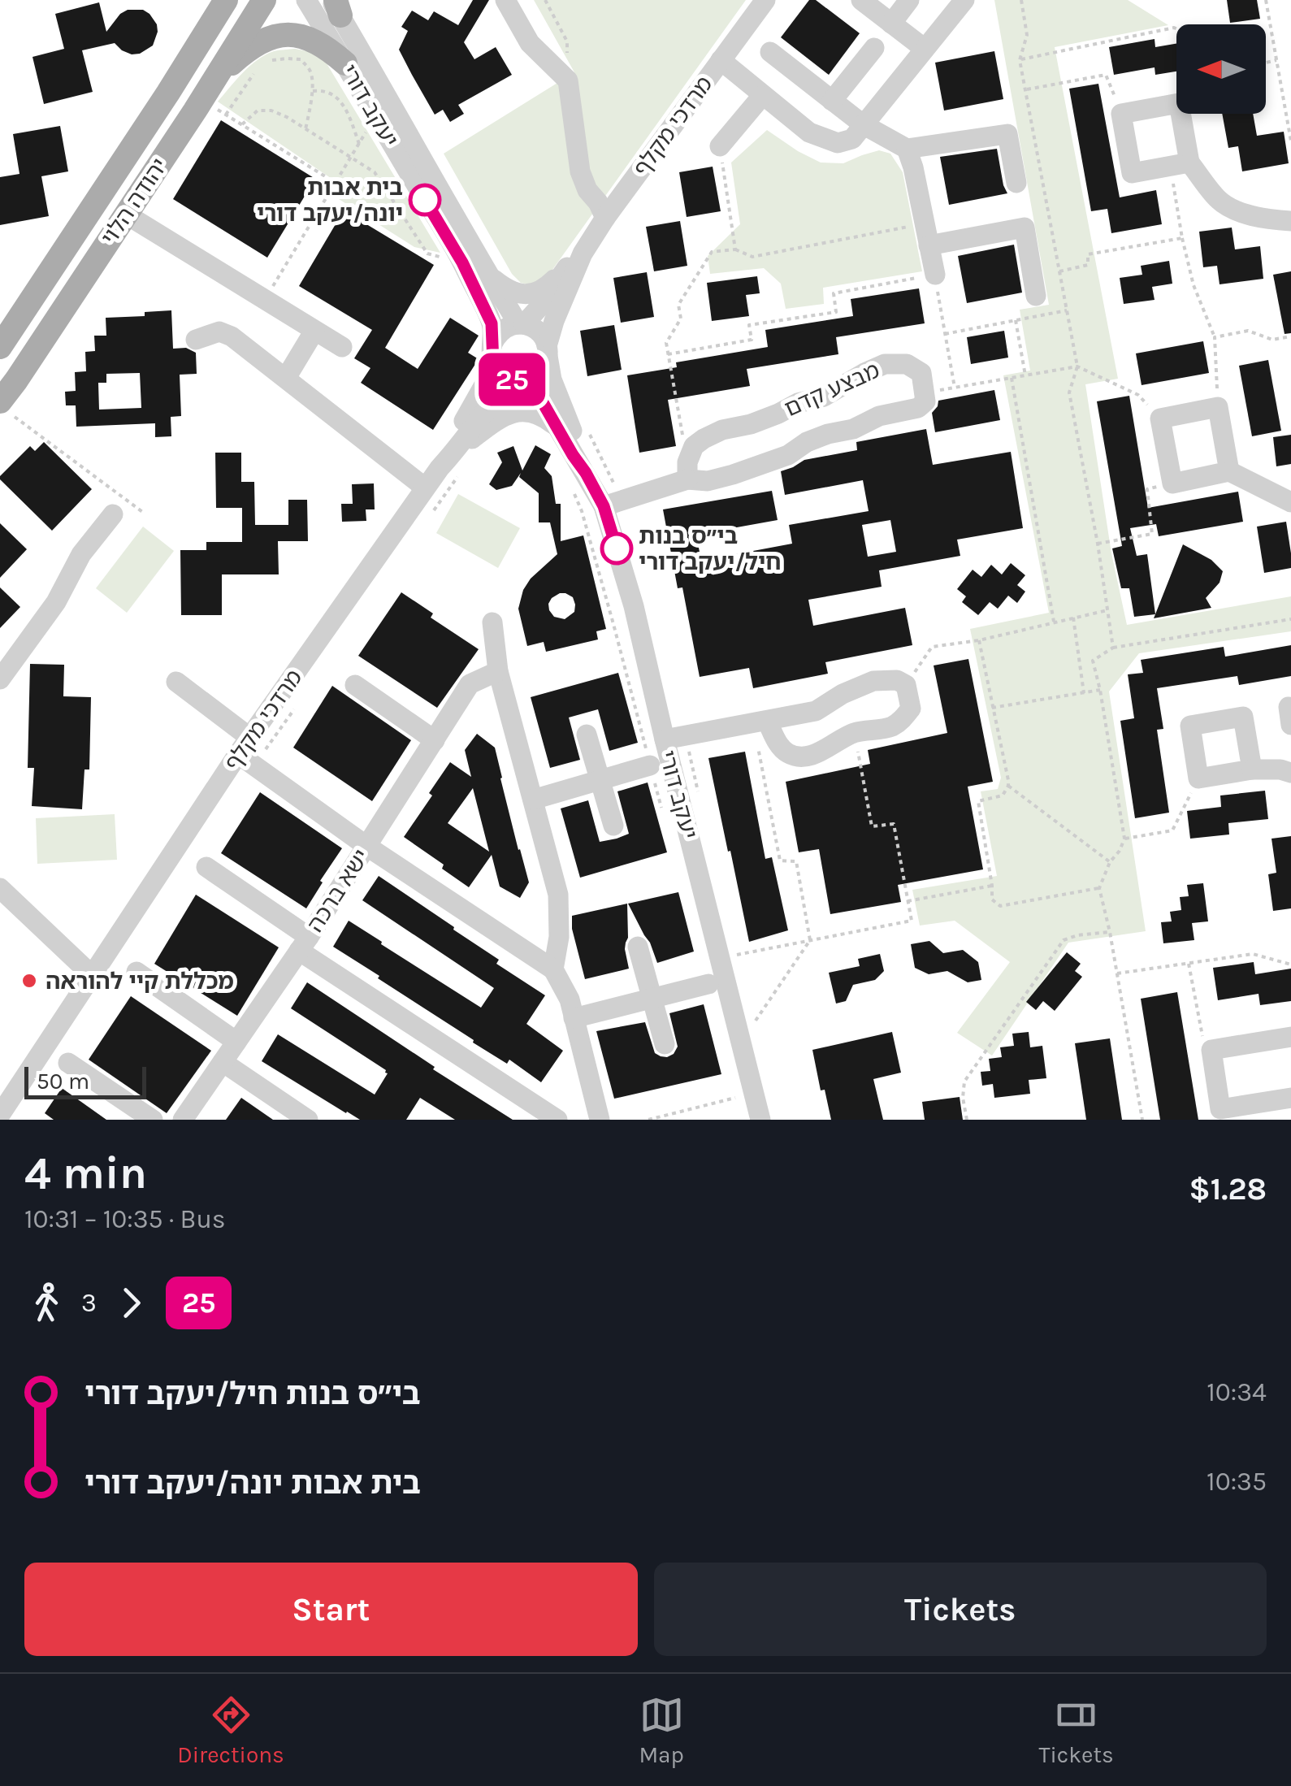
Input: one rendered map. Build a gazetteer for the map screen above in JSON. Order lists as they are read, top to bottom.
{
  "streets": {
    "main road": ["יהודה הלוי"],
    "street": [
      "יעקב דורי",
      "מרדכי מקלף",
      "מבצע קדם",
      "ישא ברכה"
    ]
  },
  "crossings": [
    ["יעקב דורי", "מרדכי מקלף"],
    ["יעקב דורי", "מבצע קדם"]
  ],
  "places": ["בית אבות יונה/יעקב דורי", "בי״ס בנות חיל/יעקב דורי", "מכללת קיי להוראה"],
  "lines": ["bus line 25"],
  "scale_bar": "50 m",
  "north": "left",
  "page": {
    "on_map": "25",
    "scale": "50 m",
    "heading": ["4 min", "10:31 – 10:35 · Bus", "$1.28"],
    "legs": ["3", "25"],
    "list": [
      {
        "name": "בי״ס בנות חיל/יעקב דורי",
        "value": "10:34"
      },
      {
        "name": "בית אבות יונה/יעקב דורי",
        "value": "10:35"
      }
    ],
    "buttons": ["Start", "Tickets"],
    "tabs": ["Directions", "Map", "Tickets"]
  }
}
